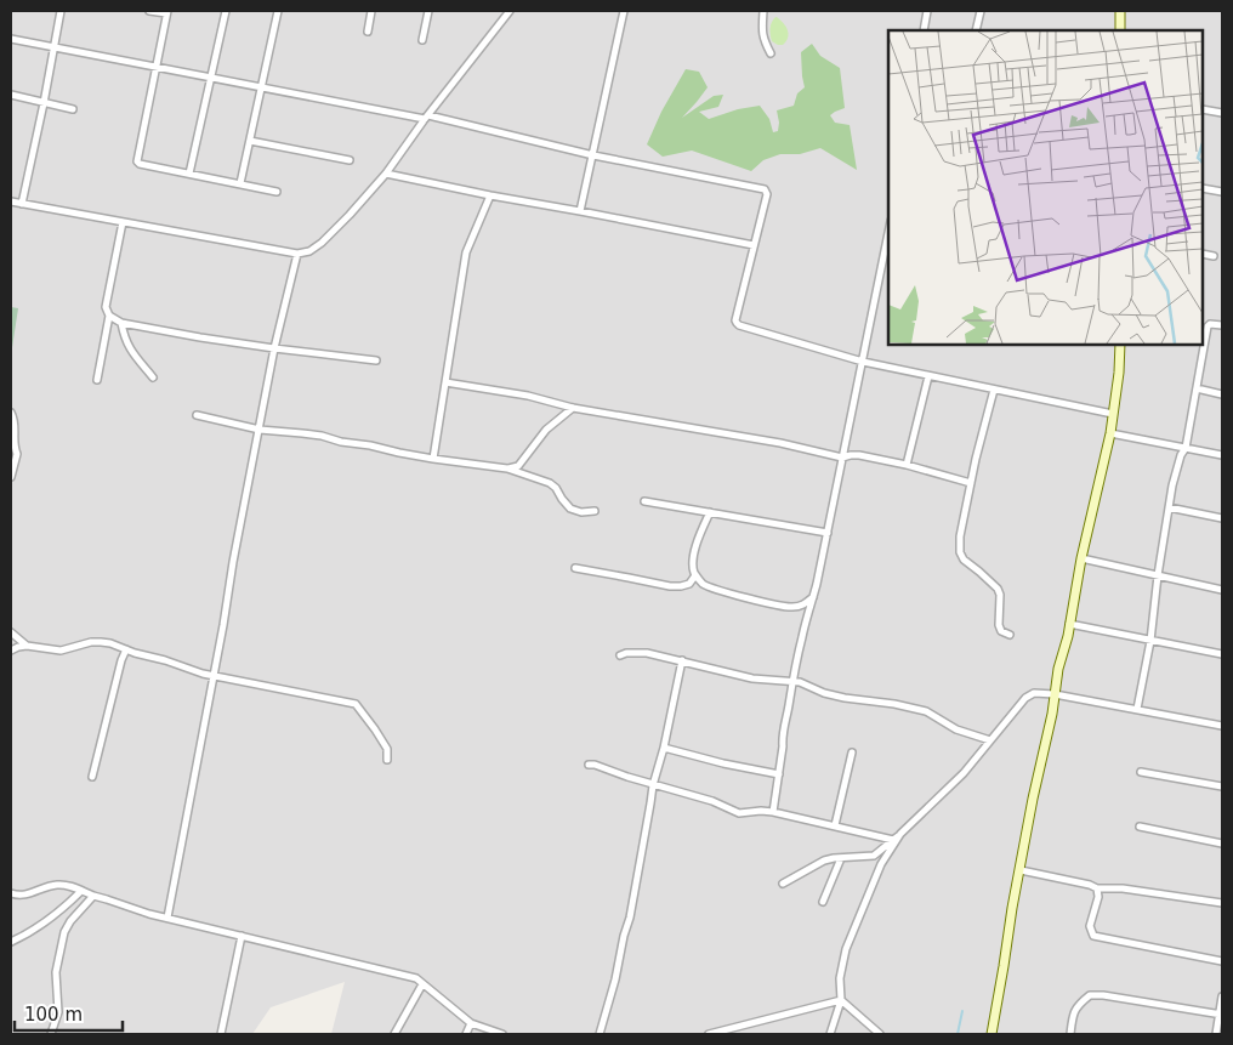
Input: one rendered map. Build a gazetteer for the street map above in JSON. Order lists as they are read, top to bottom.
{
  "scale_bar": "100 m"
}
